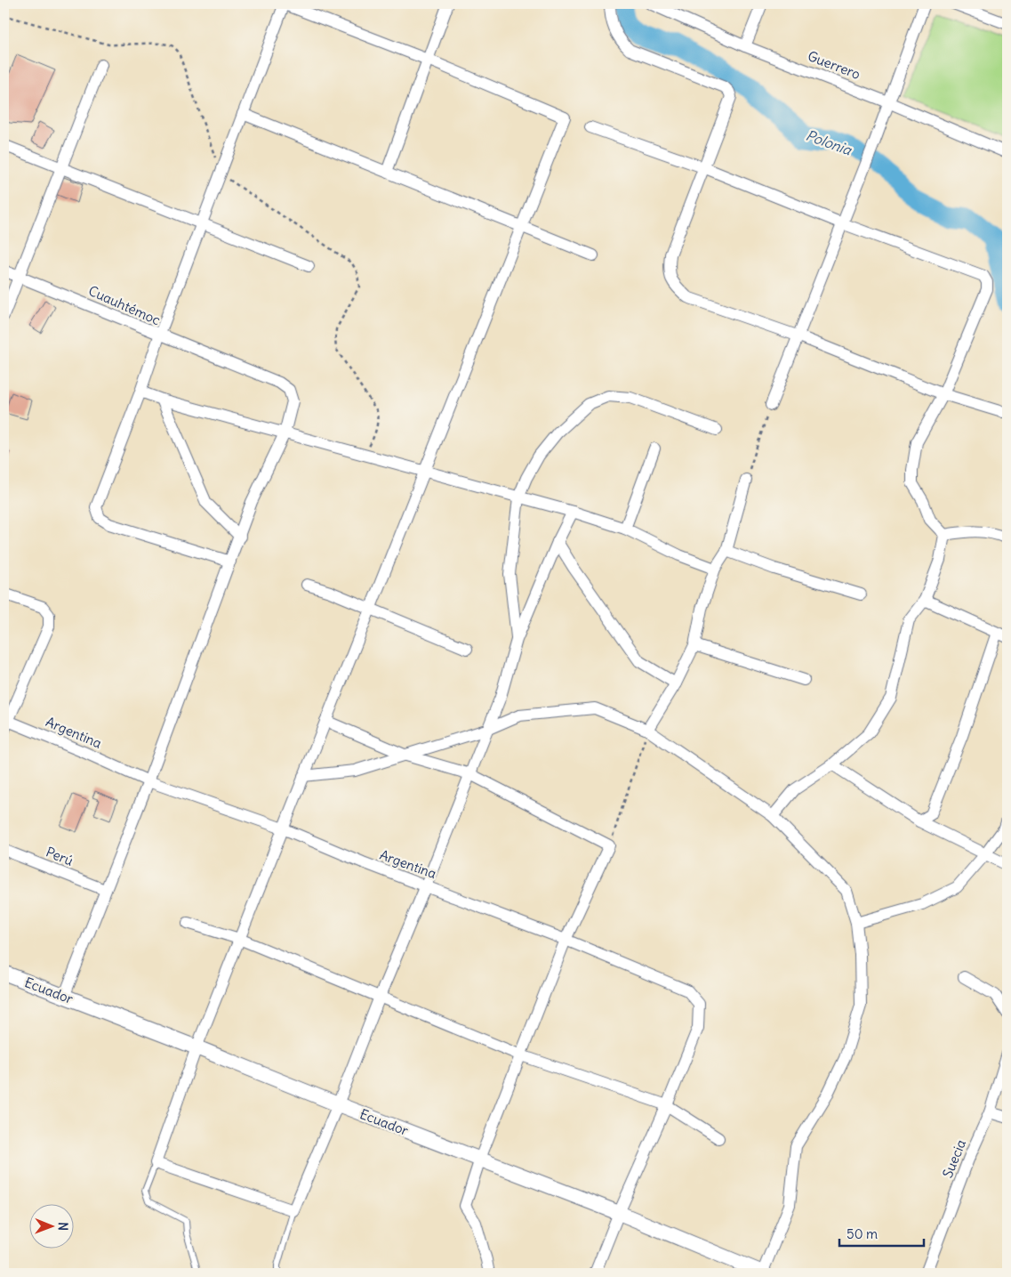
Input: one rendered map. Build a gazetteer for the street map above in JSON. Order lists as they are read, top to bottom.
{
  "streets": {
    "street": [
      "Guerrero",
      "Cuauhtémoc",
      "Argentina",
      "Perú",
      "Ecuador",
      "Suecia"
    ]
  },
  "crossings": [
    ["Argentina", "Ecuador"]
  ],
  "water": ["Polonia"],
  "scale_bar": "50 m",
  "north": "right"
}
